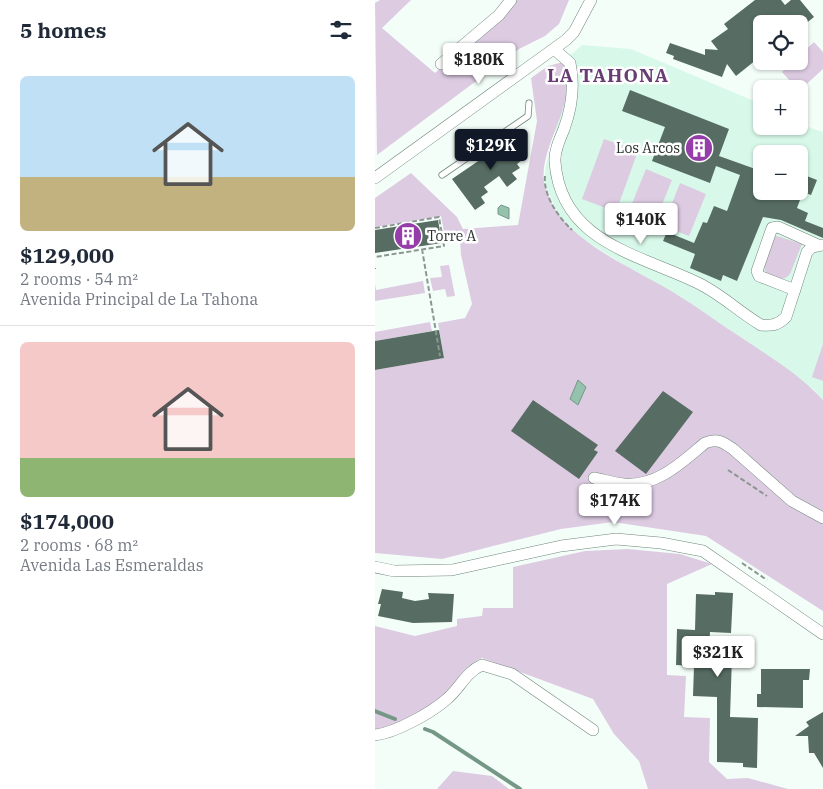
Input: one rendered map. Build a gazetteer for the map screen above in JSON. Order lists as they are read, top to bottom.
{
  "districts": ["LA TAHONA"],
  "places": {
    "building": ["Los Arcos", "Torre A"]
  },
  "page": {
    "heading": "5 homes",
    "map_buttons": ["+", "−"],
    "price": [
      "$180K",
      "$129K",
      "$140K",
      "$174K",
      "$321K"
    ],
    "list": [
      {
        "name": "$129,000",
        "note": "2 rooms · 54 m² · Avenida Principal de La Tahona"
      },
      {
        "name": "$174,000",
        "note": "2 rooms · 68 m² · Avenida Las Esmeraldas"
      }
    ]
  }
}
